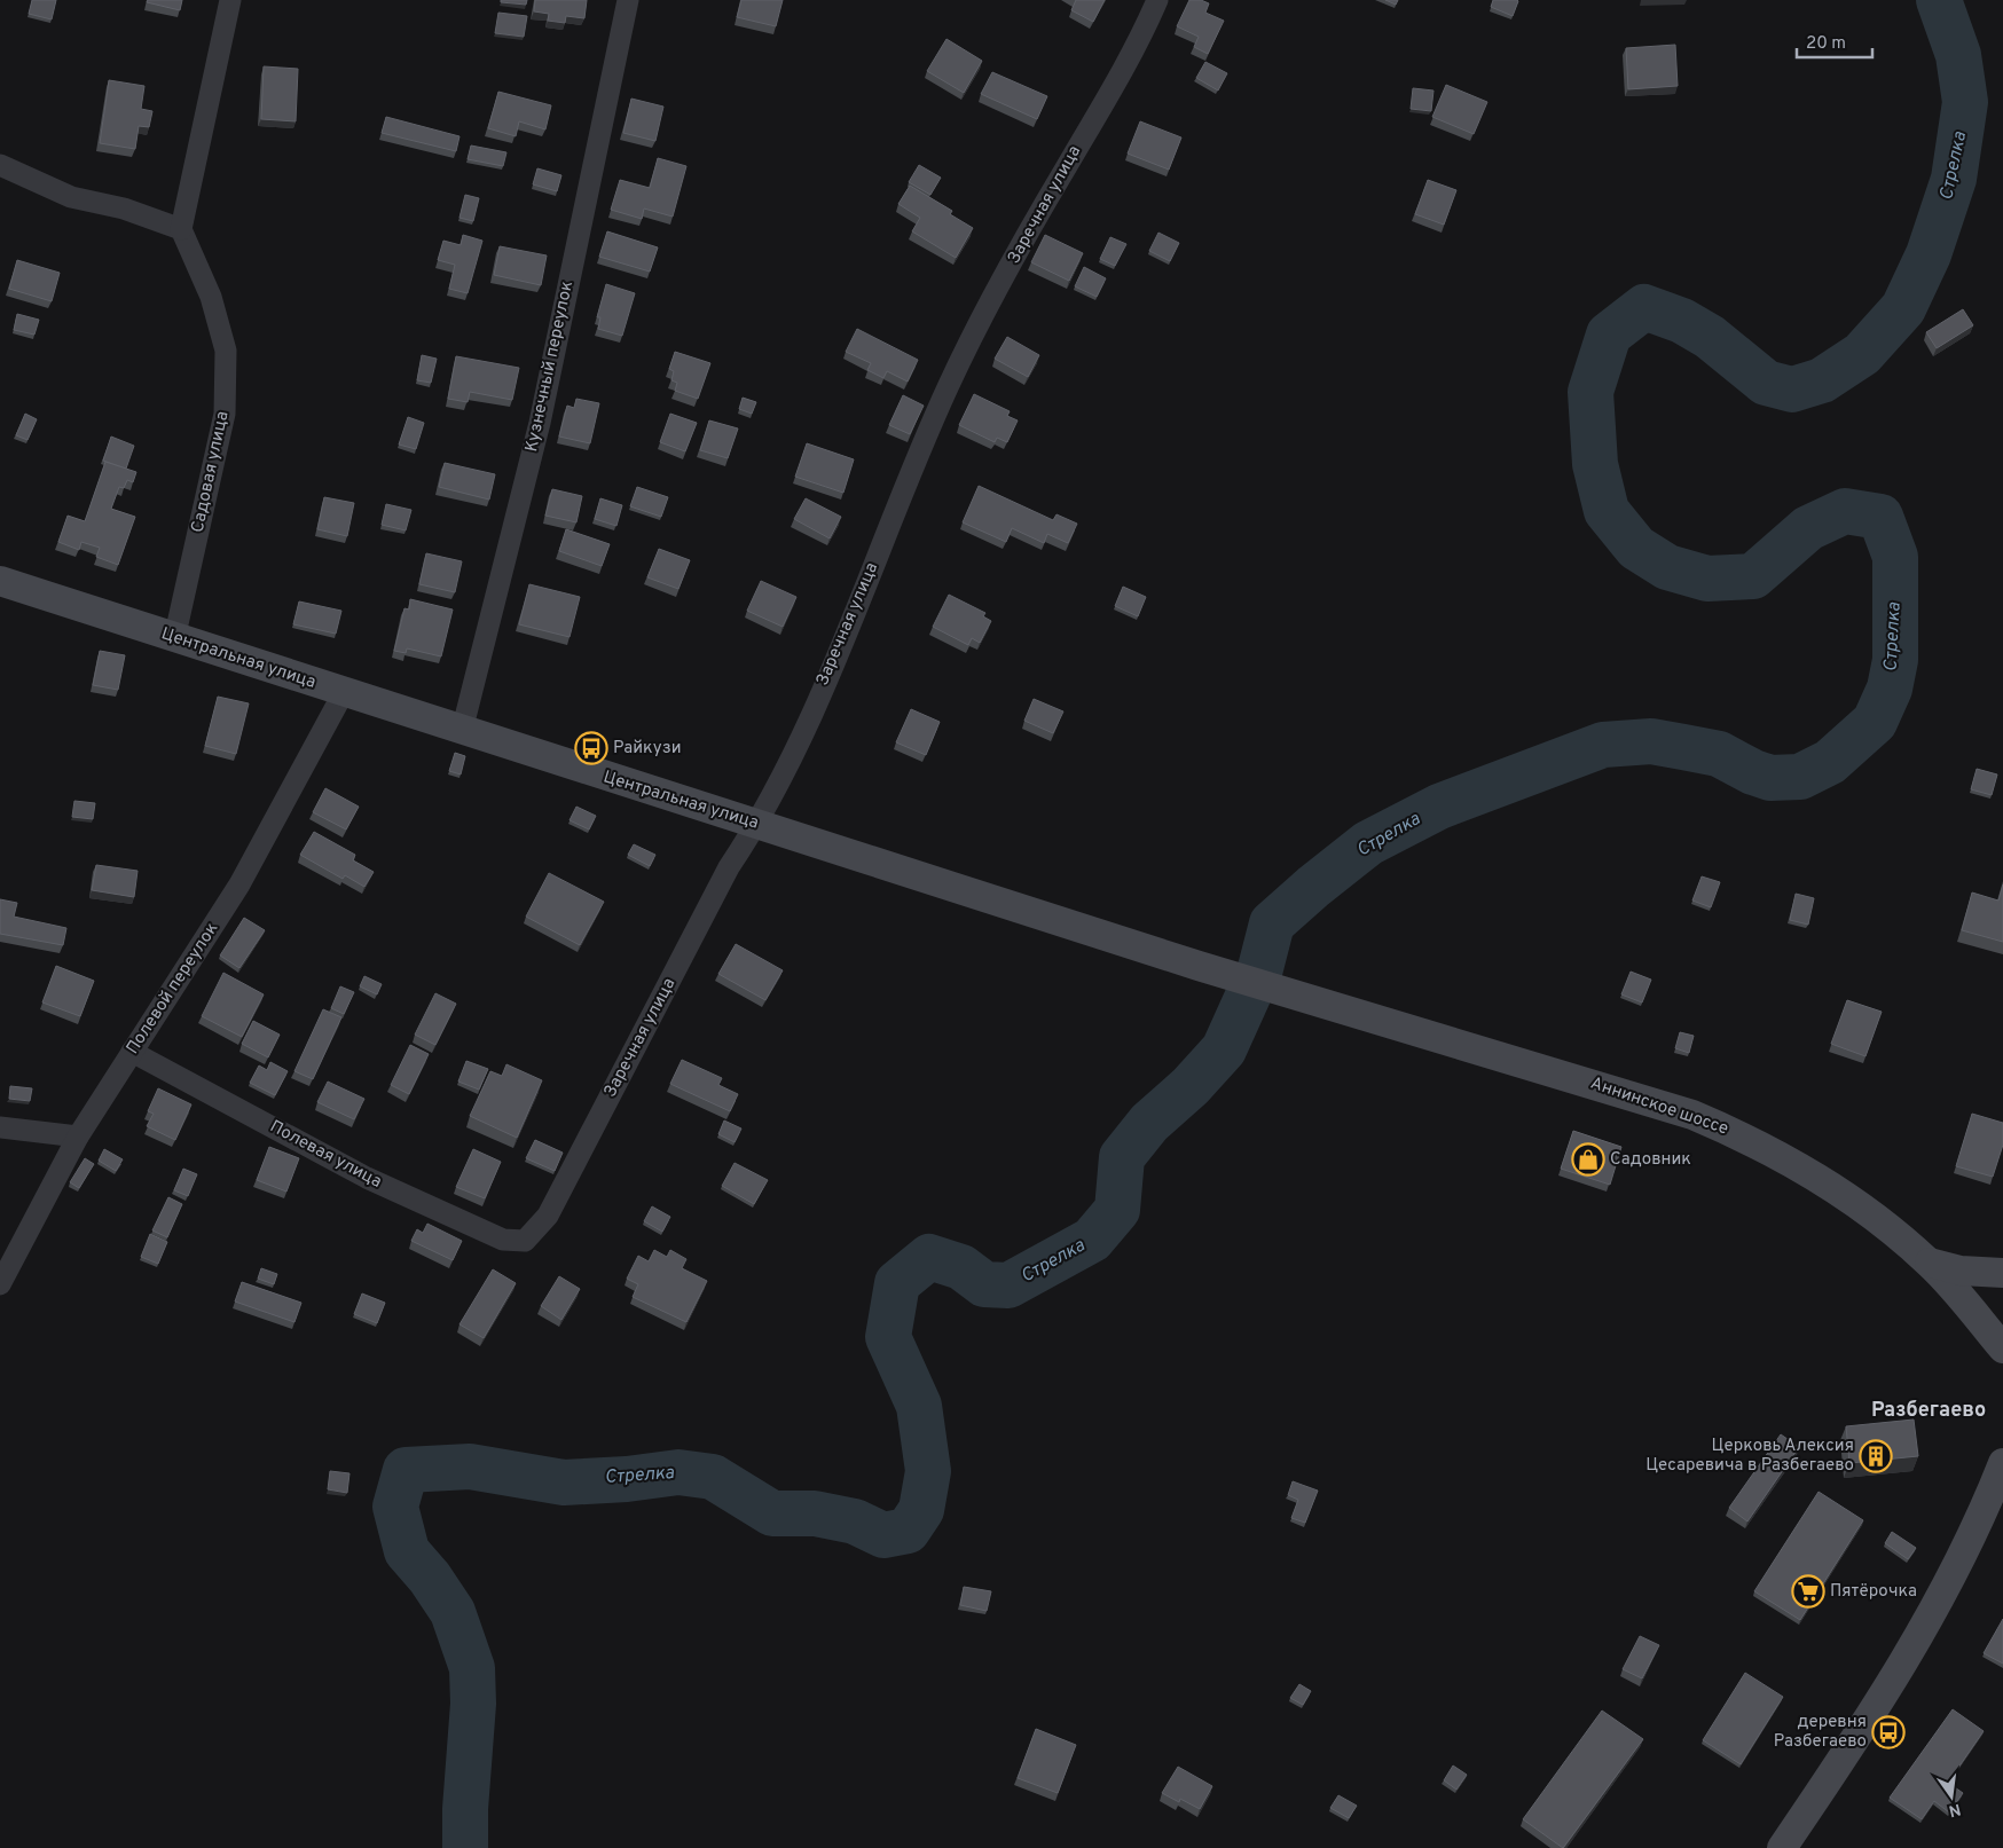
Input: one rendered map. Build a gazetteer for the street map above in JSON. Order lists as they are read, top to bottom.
{
  "streets": {
    "main road": ["Центральная улица", "Аннинское шоссе"],
    "street": [
      "Заречная улица",
      "Кузнечный переулок",
      "Садовая улица",
      "Полевой переулок",
      "Полевая улица"
    ]
  },
  "crossings": [
    ["Заречная улица", "Центральная улица"],
    ["Заречная улица", "Полевая улица"],
    ["Кузнечный переулок", "Центральная улица"],
    ["Садовая улица", "Центральная улица"],
    ["Центральная улица", "Полевой переулок"],
    ["Центральная улица", "Аннинское шоссе"],
    ["Полевой переулок", "Полевая улица"]
  ],
  "districts": ["Разбегаево"],
  "water": ["Стрелка"],
  "places": {
    "bus stop": ["Райкузи", "деревня Разбегаево"],
    "shop": ["Садовник"],
    "building": ["Церковь Алексия Цесаревича в Разбегаево"],
    "supermarket": ["Пятёрочка"]
  },
  "scale_bar": "20 m",
  "north": "bottom"
}
